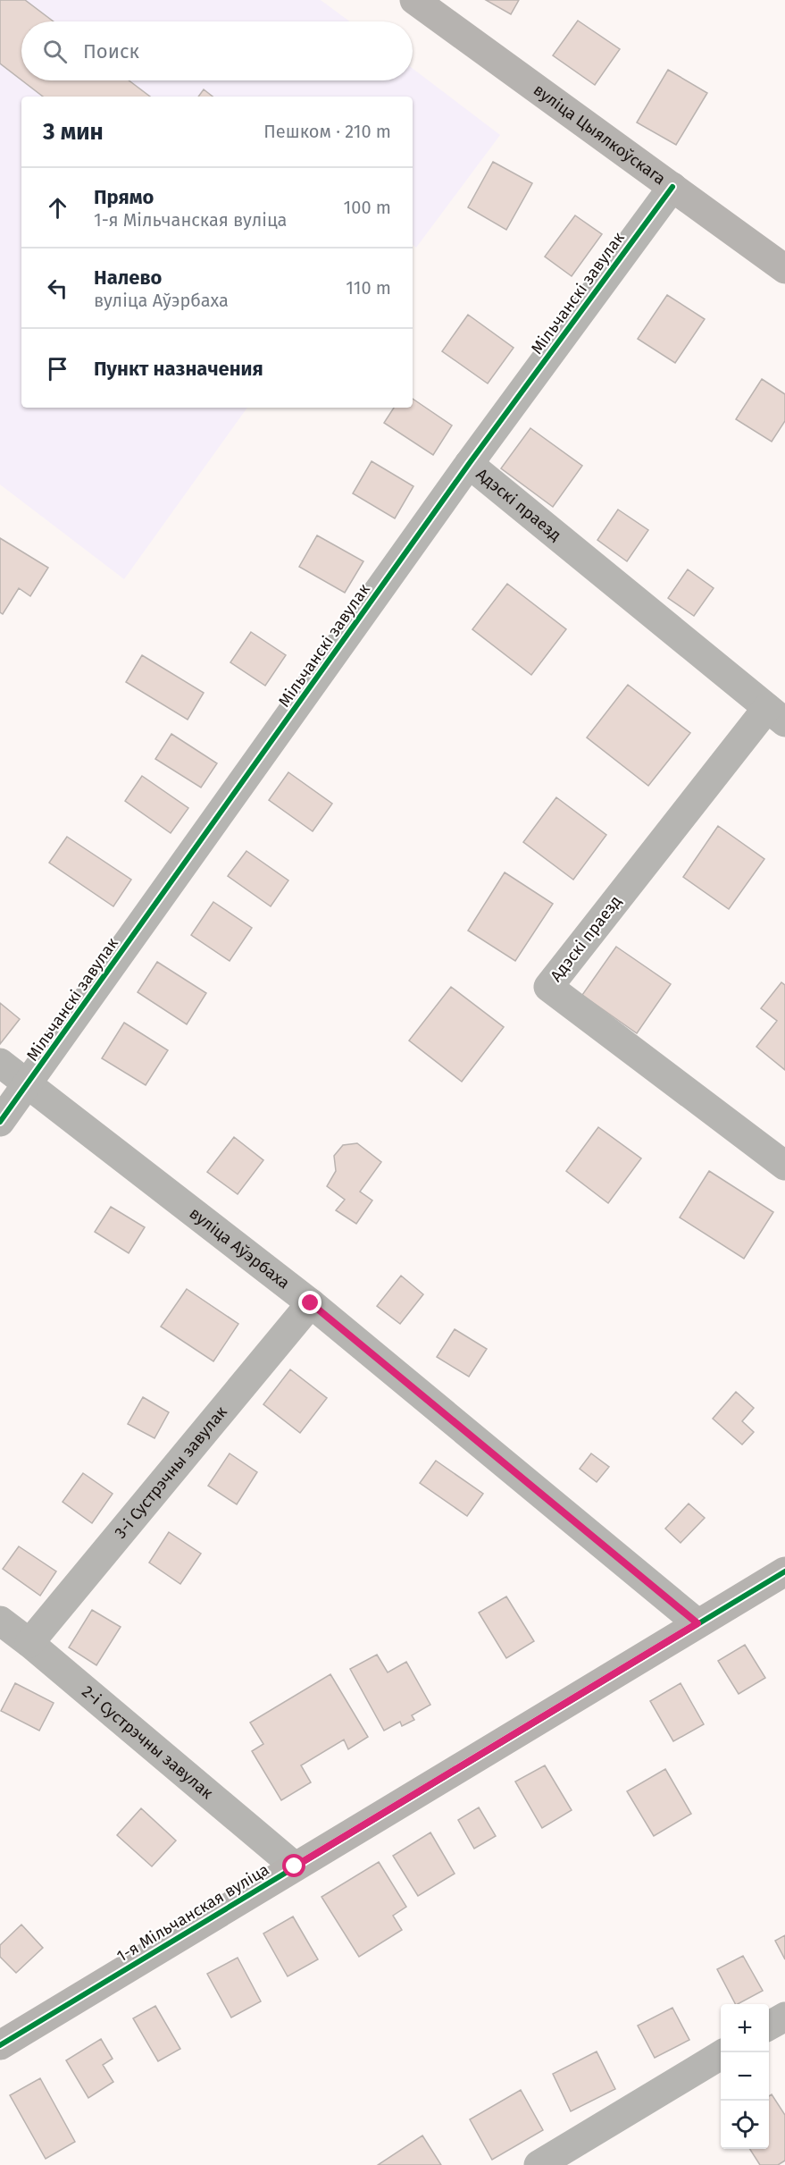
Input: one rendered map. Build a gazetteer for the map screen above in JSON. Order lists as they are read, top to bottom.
{
  "streets": {
    "street": [
      "вуліца Цыялкоўскага",
      "Мільчанскі завулак",
      "Адэскі праезд",
      "вуліца Аўэрбаха",
      "3-і Сустрэчны завулак",
      "2-і Сустрэчны завулак",
      "1-я Мільчанская вуліца"
    ]
  },
  "crossings": [
    ["вуліца Цыялкоўскага", "Мільчанскі завулак"],
    ["Мільчанскі завулак", "Адэскі праезд"],
    ["Мільчанскі завулак", "вуліца Аўэрбаха"],
    ["вуліца Аўэрбаха", "3-і Сустрэчны завулак"],
    ["вуліца Аўэрбаха", "1-я Мільчанская вуліца"],
    ["3-і Сустрэчны завулак", "2-і Сустрэчны завулак"],
    ["2-і Сустрэчны завулак", "1-я Мільчанская вуліца"]
  ],
  "page": {
    "search": "Поиск",
    "heading": ["3 мин", "Пешком · 210 m"],
    "list": [
      ["Прямо", "1-я Мільчанская вуліца", "100 m"],
      ["Налево", "вуліца Аўэрбаха", "110 m"],
      "Пункт назначения"
    ],
    "map_buttons": ["+", "−"]
  }
}
